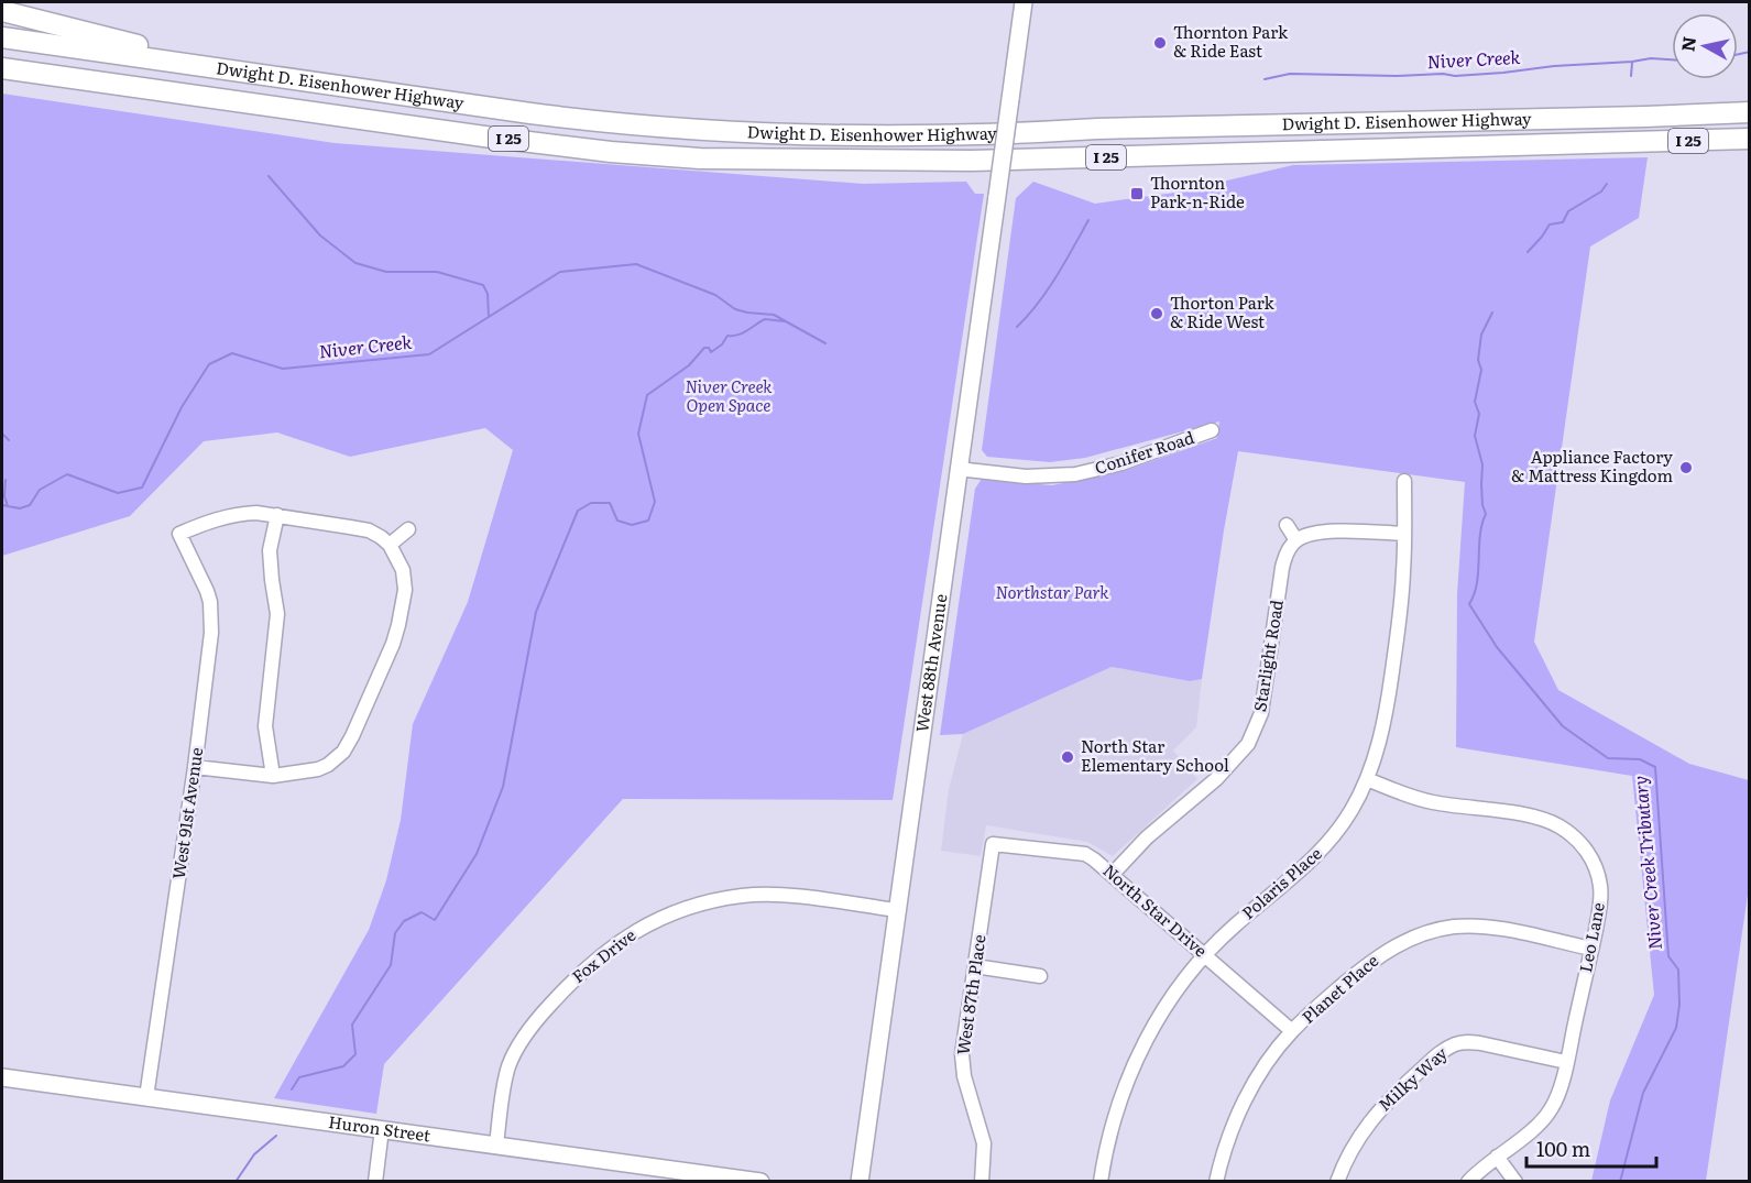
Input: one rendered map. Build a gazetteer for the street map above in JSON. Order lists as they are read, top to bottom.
{
  "streets": {
    "highway": ["Dwight D. Eisenhower Highway", "I 25"],
    "main road": ["West 88th Avenue", "Huron Street"],
    "street": [
      "Conifer Road",
      "Starlight Road",
      "West 91st Avenue",
      "Polaris Place",
      "North Star Drive",
      "Leo Lane",
      "Fox Drive",
      "Planet Place",
      "West 87th Place",
      "Milky Way"
    ]
  },
  "crossings": [
    ["Dwight D. Eisenhower Highway", "West 88th Avenue"],
    ["Conifer Road", "West 88th Avenue"],
    ["Starlight Road", "North Star Drive"],
    ["West 88th Avenue", "Fox Drive"],
    ["West 91st Avenue", "Huron Street"],
    ["Polaris Place", "North Star Drive"],
    ["Polaris Place", "Leo Lane"],
    ["North Star Drive", "Planet Place"],
    ["North Star Drive", "West 87th Place"],
    ["Leo Lane", "Planet Place"],
    ["Leo Lane", "Milky Way"],
    ["Fox Drive", "Huron Street"]
  ],
  "water": ["Niver Creek", "Niver Creek Tributary"],
  "parks": ["Niver Creek Open Space", "Northstar Park"],
  "places": {
    "other": [
      "Thornton Park & Ride East",
      "Thorton Park & Ride West",
      "Appliance Factory & Mattress Kingdom",
      "North Star Elementary School"
    ],
    "transit": ["Thornton Park-n-Ride"]
  },
  "scale_bar": "100 m",
  "north": "left"
}
